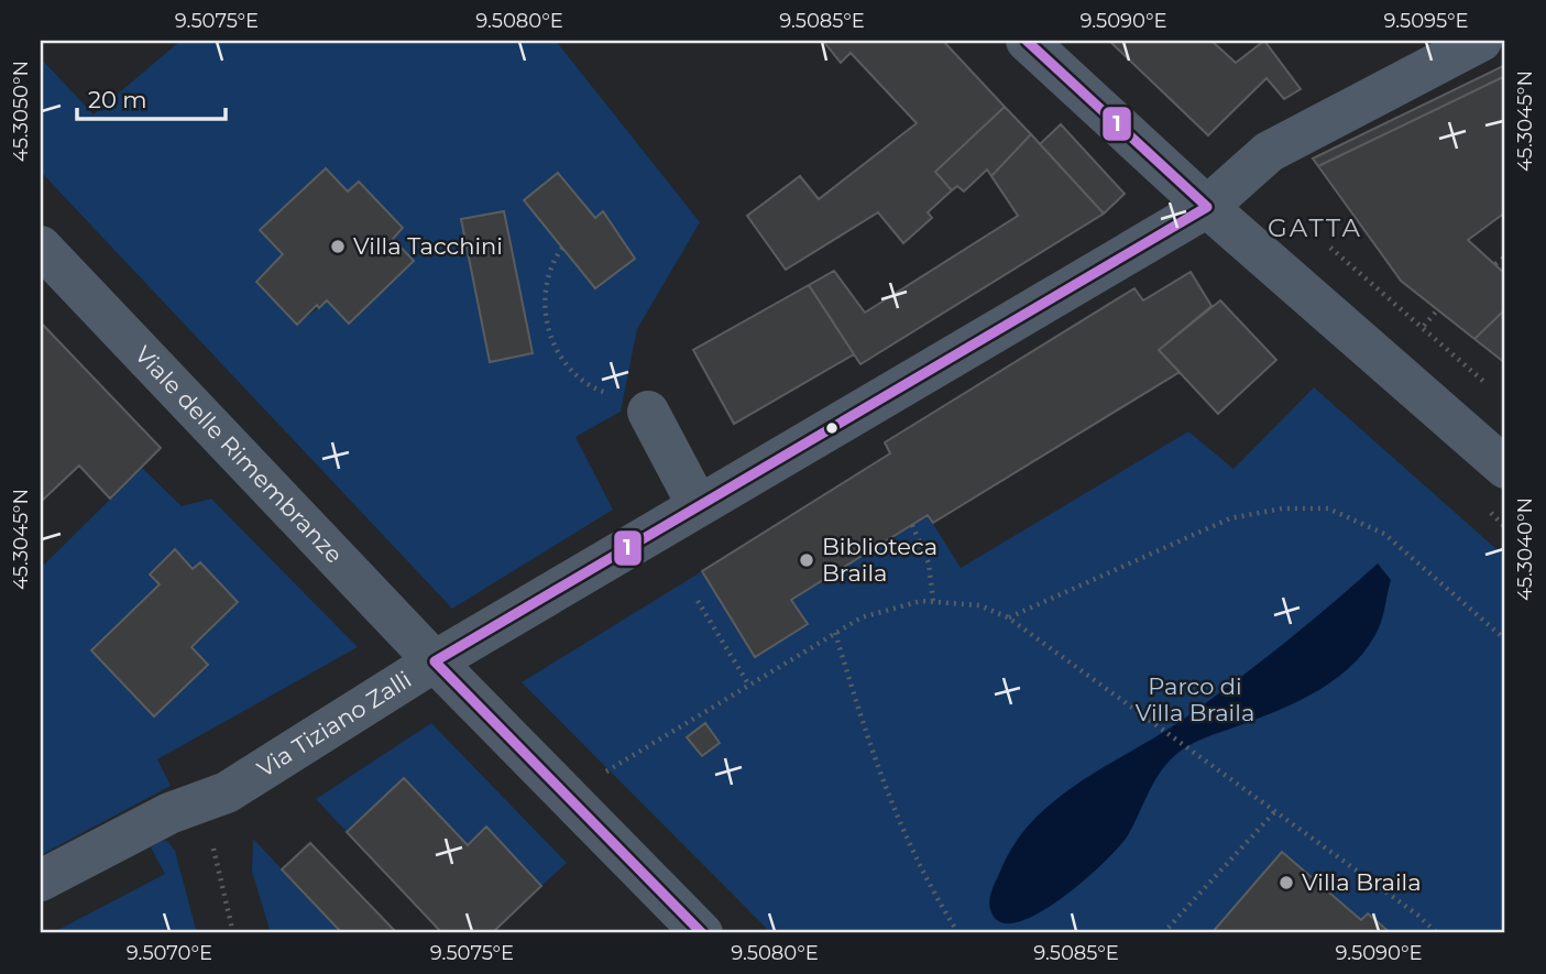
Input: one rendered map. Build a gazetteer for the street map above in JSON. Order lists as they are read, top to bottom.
{
  "streets": {
    "street": ["Viale delle Rimembranze", "Via Tiziano Zalli"]
  },
  "crossings": [
    ["Viale delle Rimembranze", "Via Tiziano Zalli"]
  ],
  "districts": ["GATTA"],
  "parks": ["Parco di Villa Braila"],
  "places": ["Villa Tacchini", "Biblioteca Braila", "Villa Braila"],
  "lines": ["transit line 1"],
  "scale_bar": "20 m",
  "coordinates": [
    "9.5075°E",
    "9.5080°E",
    "9.5085°E",
    "9.5090°E",
    "9.5095°E",
    "45.3050°N",
    "45.3045°N",
    "45.3040°N",
    "9.5070°E"
  ]
}
